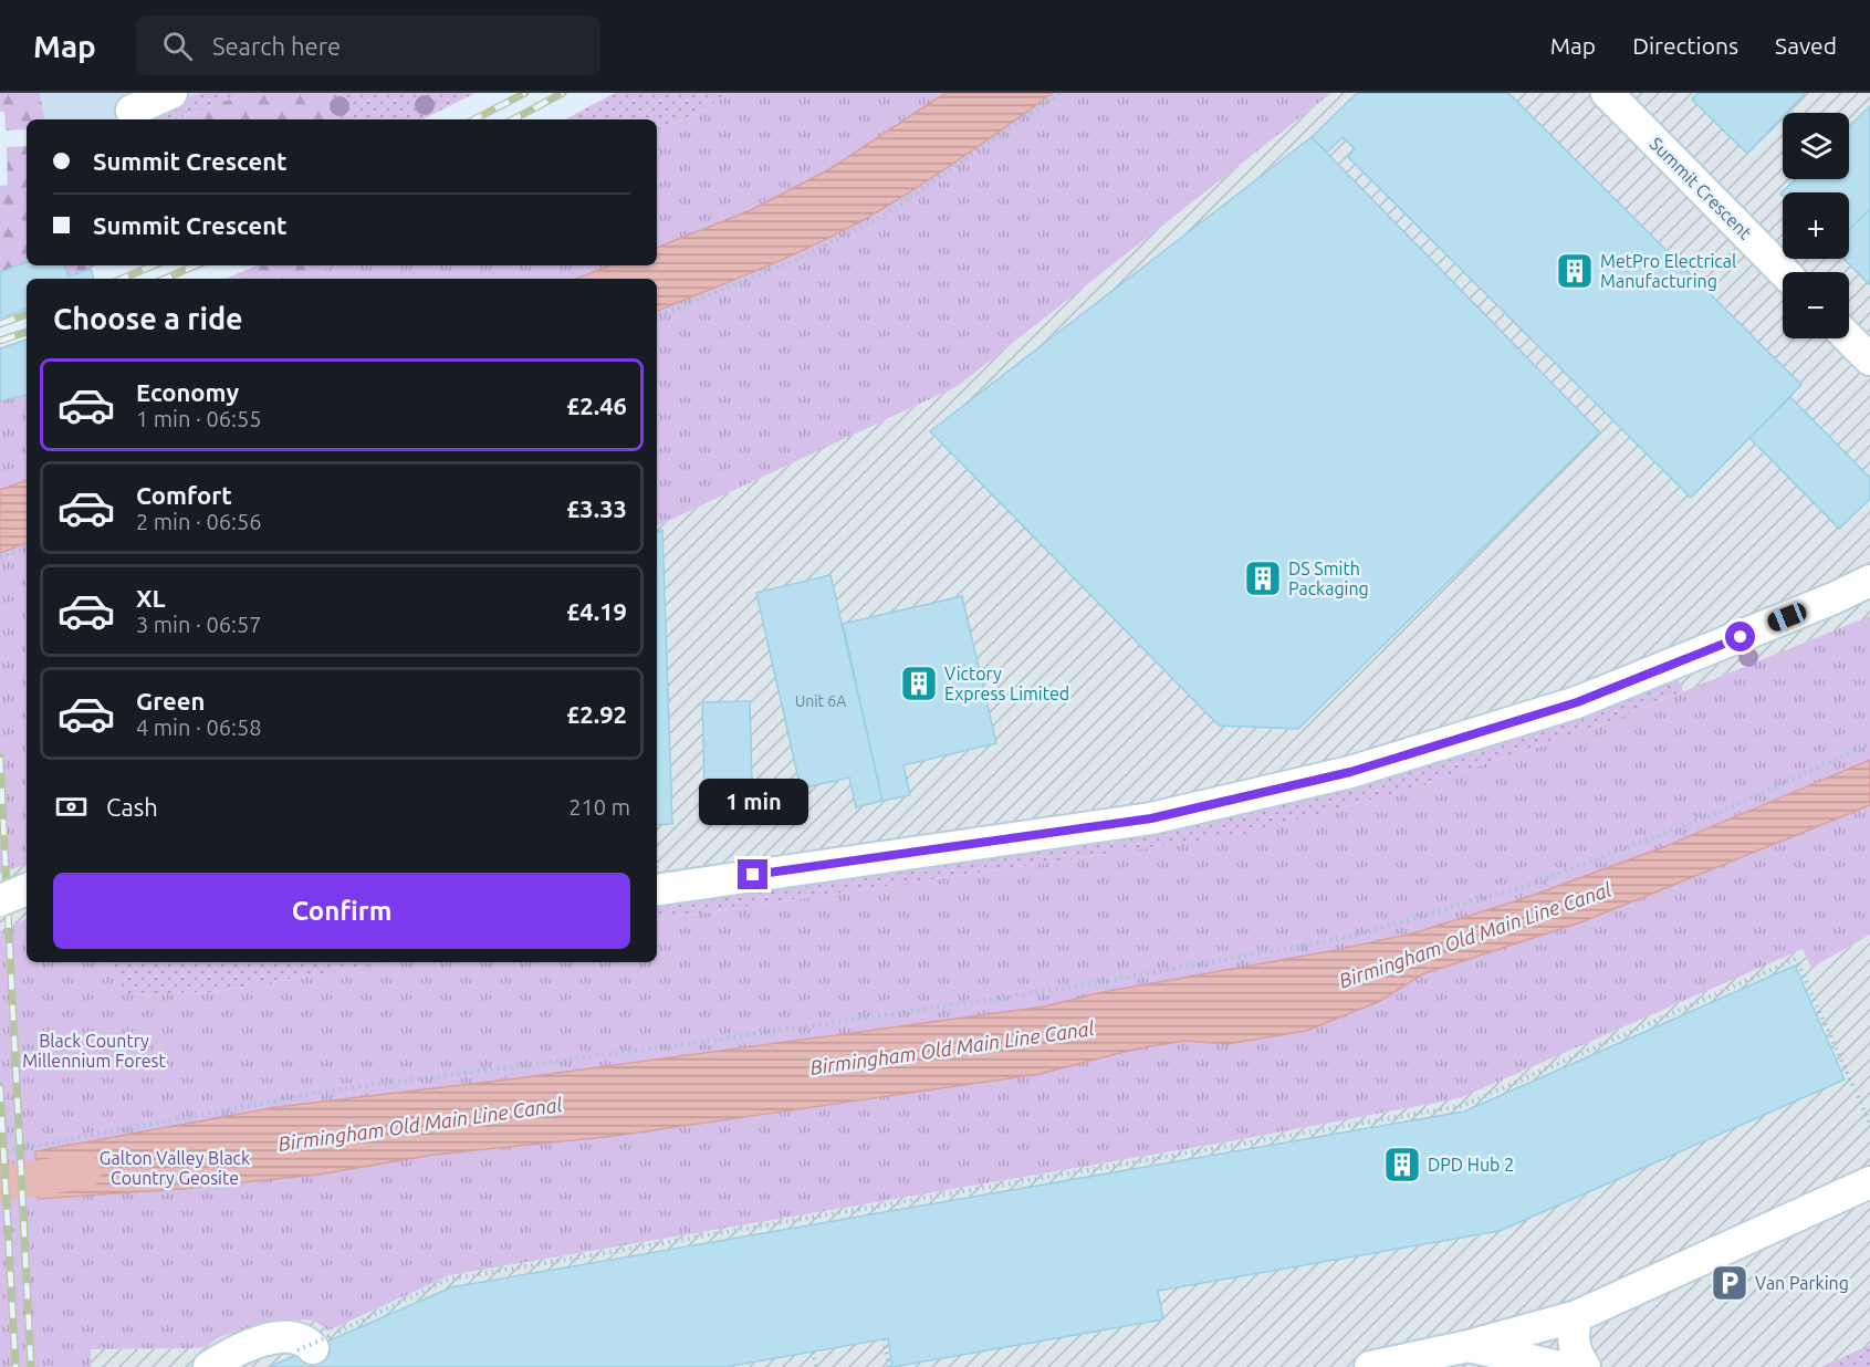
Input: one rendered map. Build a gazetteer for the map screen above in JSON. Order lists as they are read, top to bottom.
{
  "streets": {
    "street": ["Summit Crescent"]
  },
  "water": ["Birmingham Old Main Line Canal"],
  "parks": ["Black Country Millennium Forest", "Galton Valley Black Country Geosite"],
  "places": {
    "building": [
      "MetPro Electrical Manufacturing",
      "DS Smith Packaging",
      "Victory Express Limited",
      "DPD Hub 2"
    ],
    "parking": ["Van Parking"]
  },
  "house_numbers": ["Unit 6A"],
  "page": {
    "header": "Map",
    "search": "Search here",
    "nav": ["Map", "Directions", "Saved"],
    "map_buttons": ["+", "−"],
    "banner": ["Summit Crescent", "Summit Crescent"],
    "heading": "Choose a ride",
    "list": [
      {
        "name": "Economy",
        "note": "1 min · 06:55",
        "value": "£2.46"
      },
      {
        "name": "Comfort",
        "note": "2 min · 06:56",
        "value": "£3.33"
      },
      {
        "name": "XL",
        "note": "3 min · 06:57",
        "value": "£4.19"
      },
      {
        "name": "Green",
        "note": "4 min · 06:58",
        "value": "£2.92"
      }
    ],
    "pay": ["Cash", "210 m"],
    "bubble": "1 min",
    "buttons": "Confirm"
  }
}
